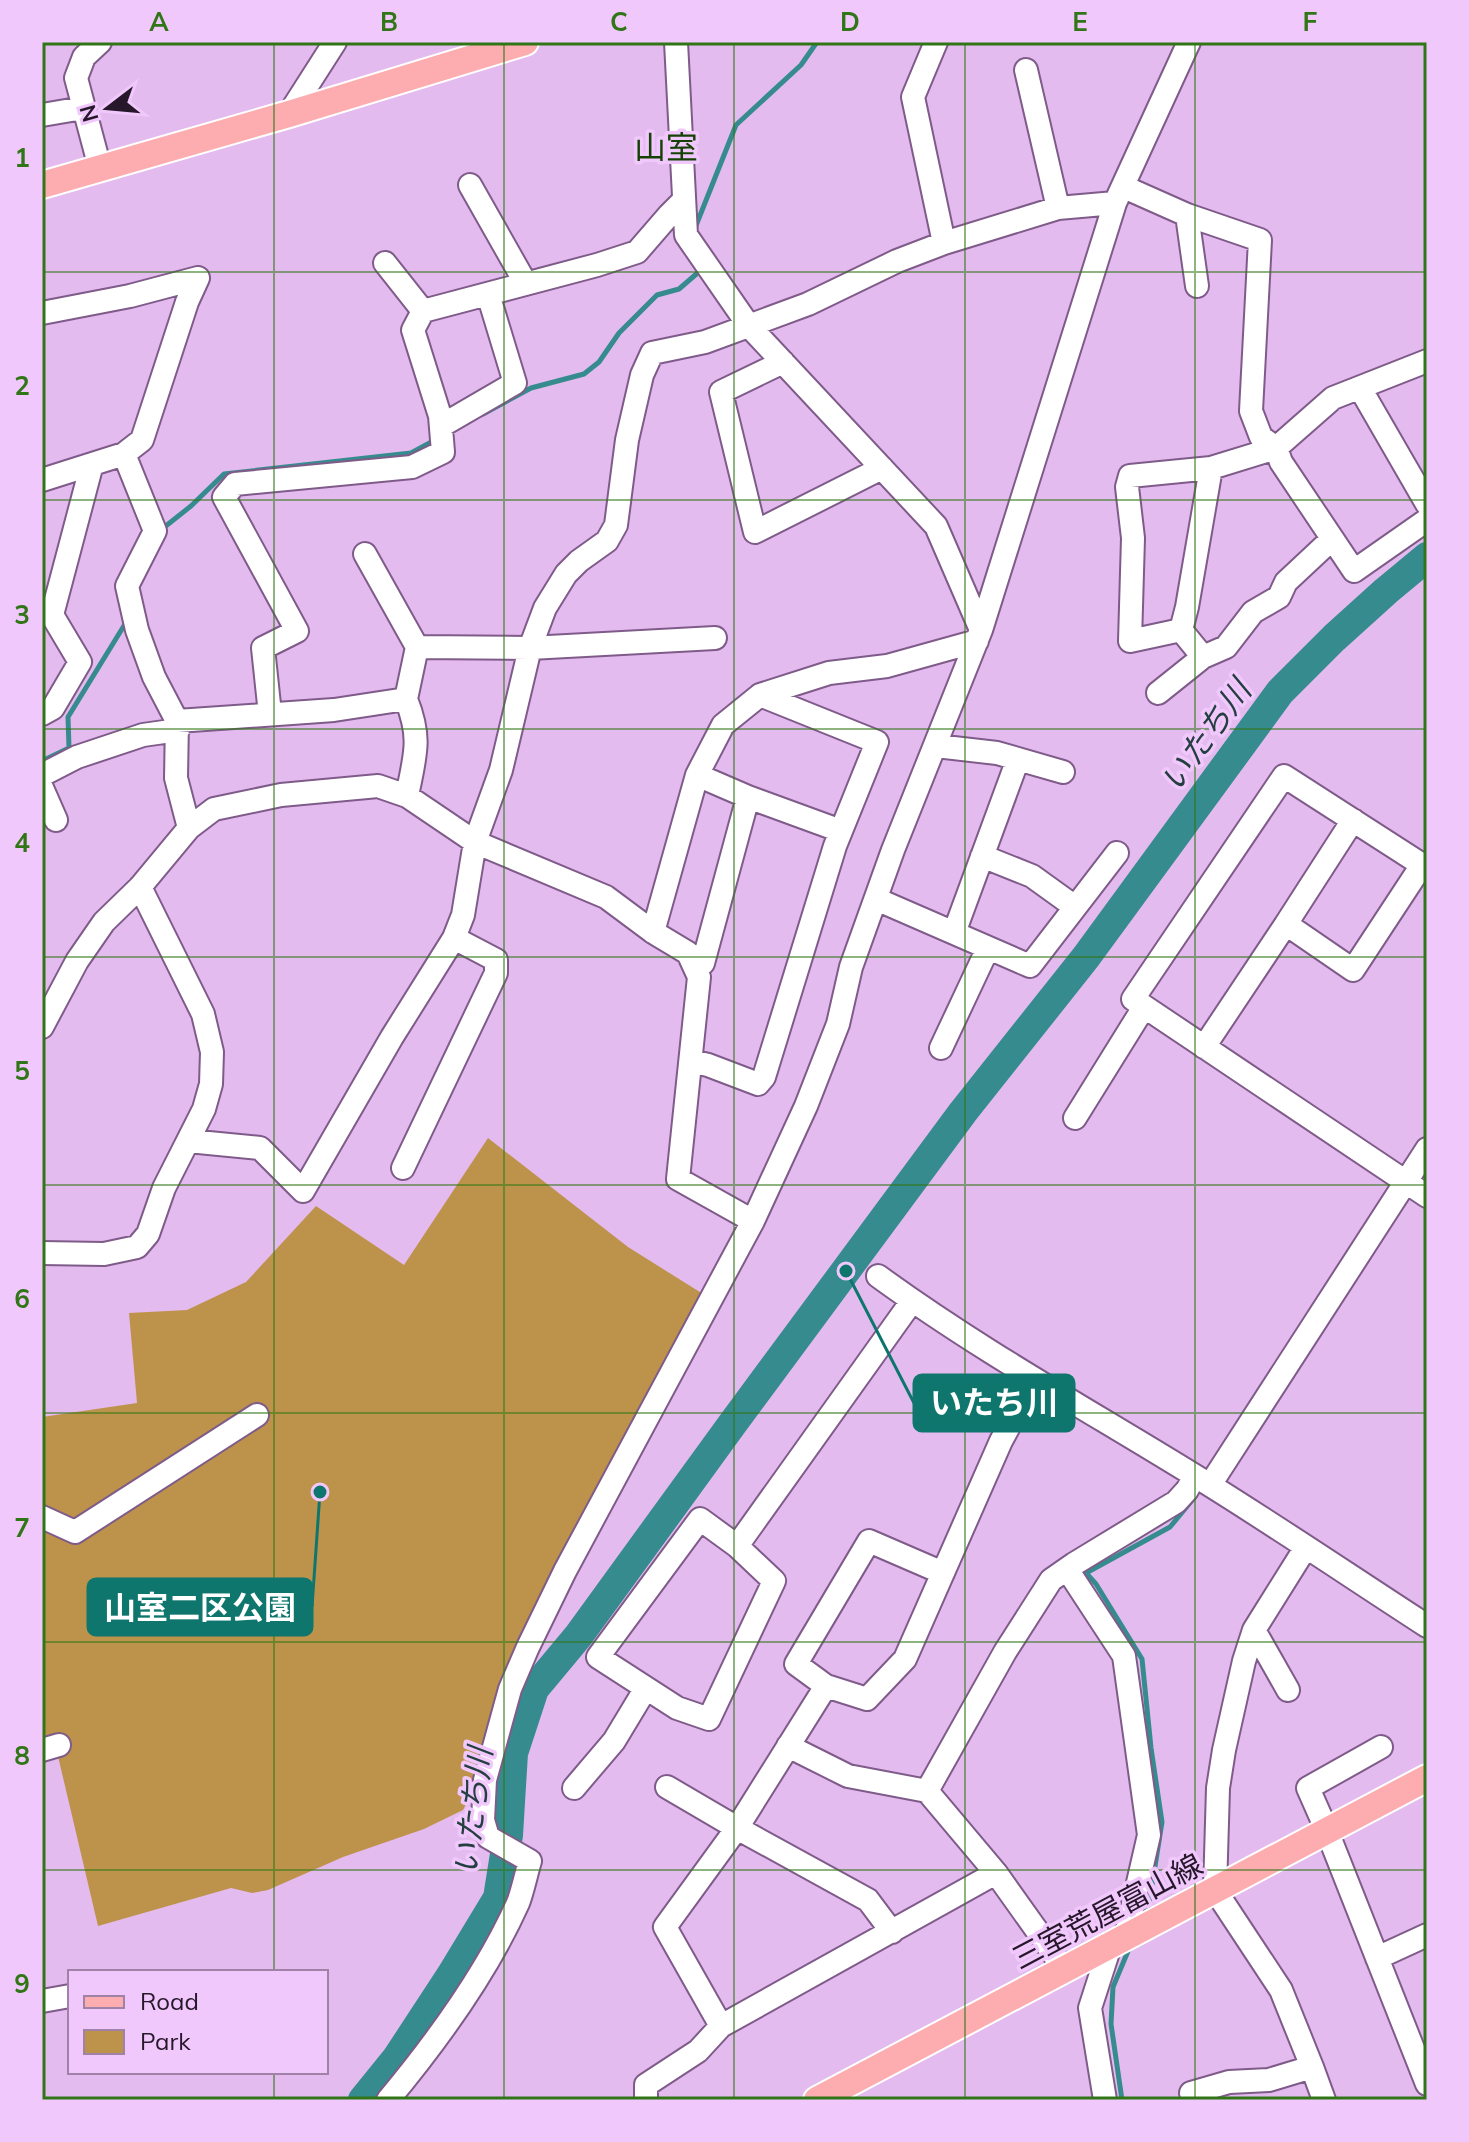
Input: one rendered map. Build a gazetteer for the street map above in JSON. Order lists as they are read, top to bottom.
{
  "streets": {
    "main road": ["三室荒屋富山線"]
  },
  "districts": ["山室"],
  "water": ["いたち川"],
  "places": ["いたち川", "山室二区公園"],
  "legend": ["Road", "Park"],
  "north": "left",
  "grid": {
    "columns": [
      "A",
      "B",
      "C",
      "D",
      "E",
      "F"
    ],
    "rows": [
      "1",
      "2",
      "3",
      "4",
      "5",
      "6",
      "7",
      "8",
      "9"
    ]
  }
}
